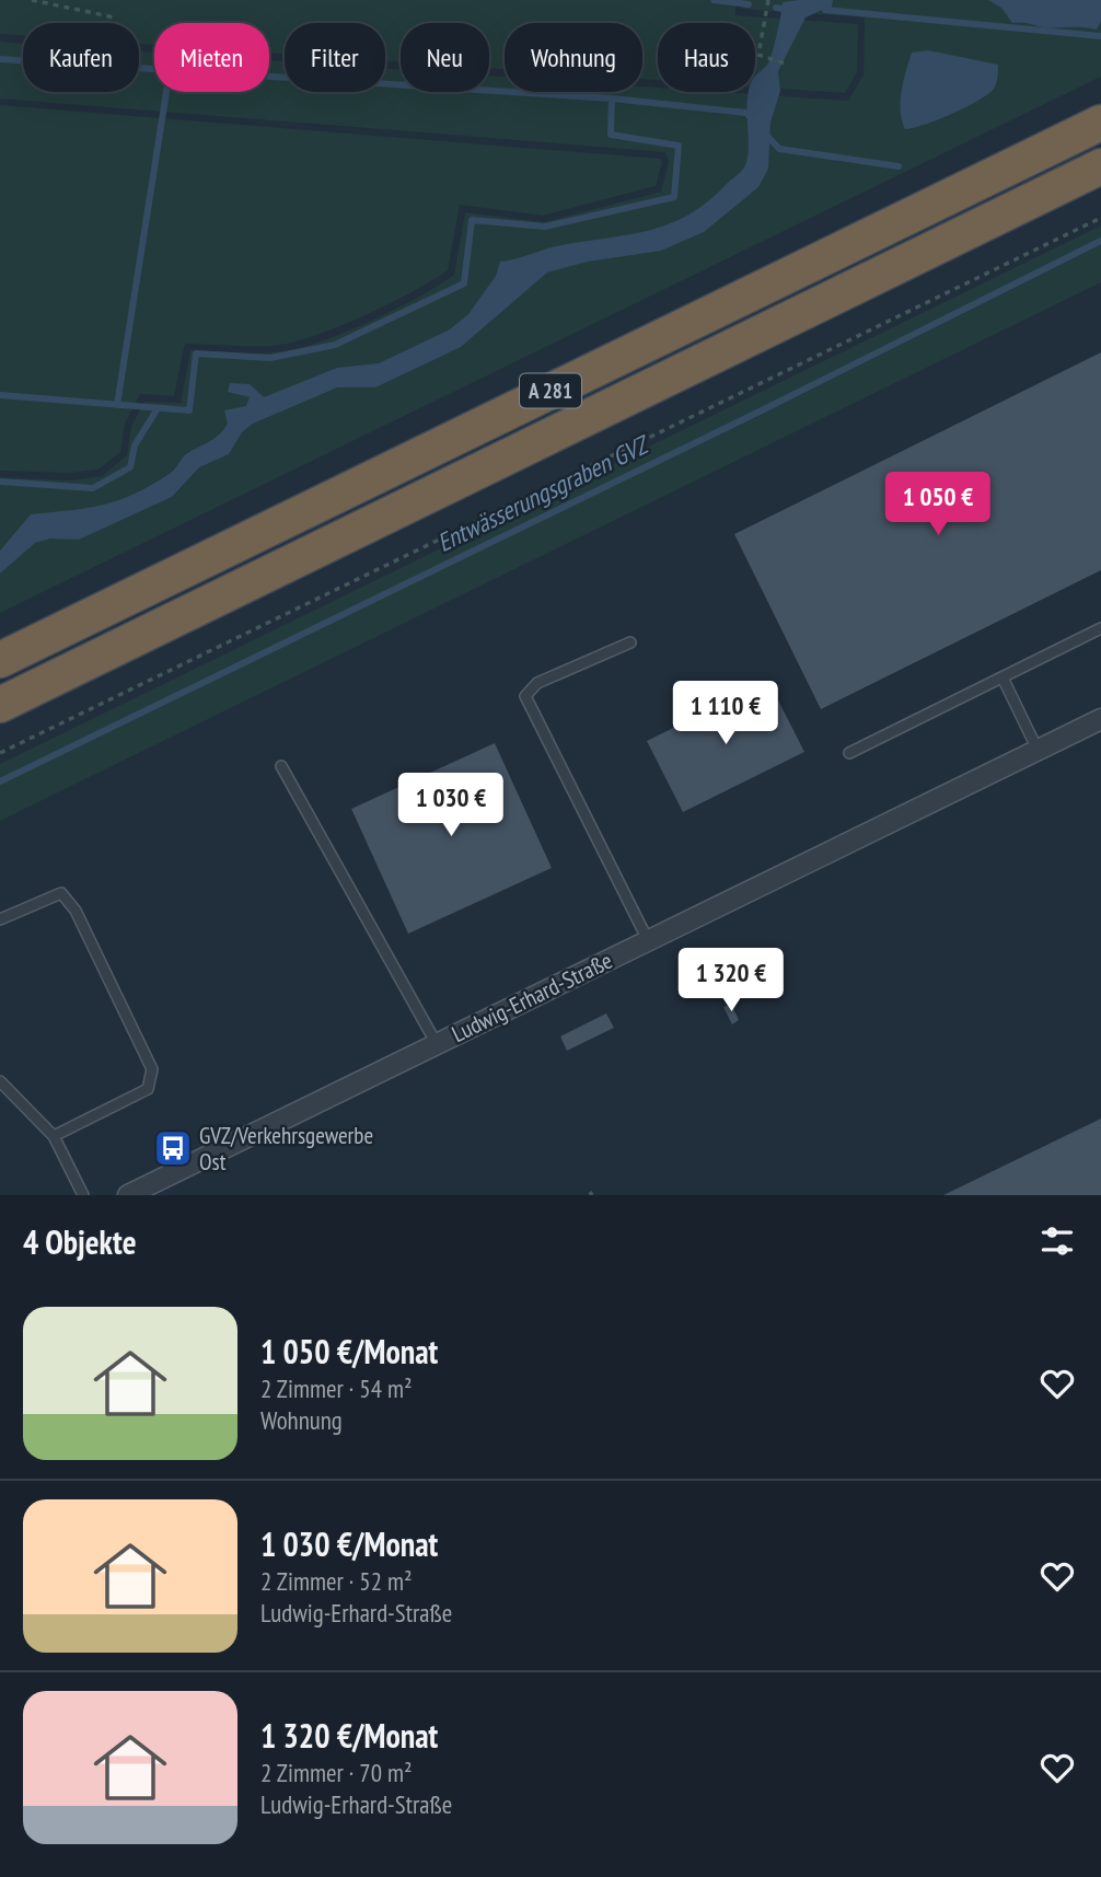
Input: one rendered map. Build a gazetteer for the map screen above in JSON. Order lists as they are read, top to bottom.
{
  "streets": {
    "highway": ["A 281"],
    "street": ["Ludwig-Erhard-Straße"]
  },
  "water": ["Entwässerungsgraben GVZ"],
  "places": {
    "bus stop": ["GVZ/Verkehrsgewerbe Ost"]
  },
  "page": {
    "chip": [
      "Kaufen",
      "Mieten",
      "Filter",
      "Neu",
      "Wohnung",
      "Haus"
    ],
    "price": [
      "1 050 €",
      "1 110 €",
      "1 030 €",
      "1 320 €"
    ],
    "heading": "4 Objekte",
    "list": [
      {
        "name": "1 050 €/Monat",
        "note": "2 Zimmer · 54 m² · Wohnung"
      },
      {
        "name": "1 030 €/Monat",
        "note": "2 Zimmer · 52 m² · Ludwig-Erhard-Straße"
      },
      {
        "name": "1 320 €/Monat",
        "note": "2 Zimmer · 70 m² · Ludwig-Erhard-Straße"
      }
    ]
  }
}
